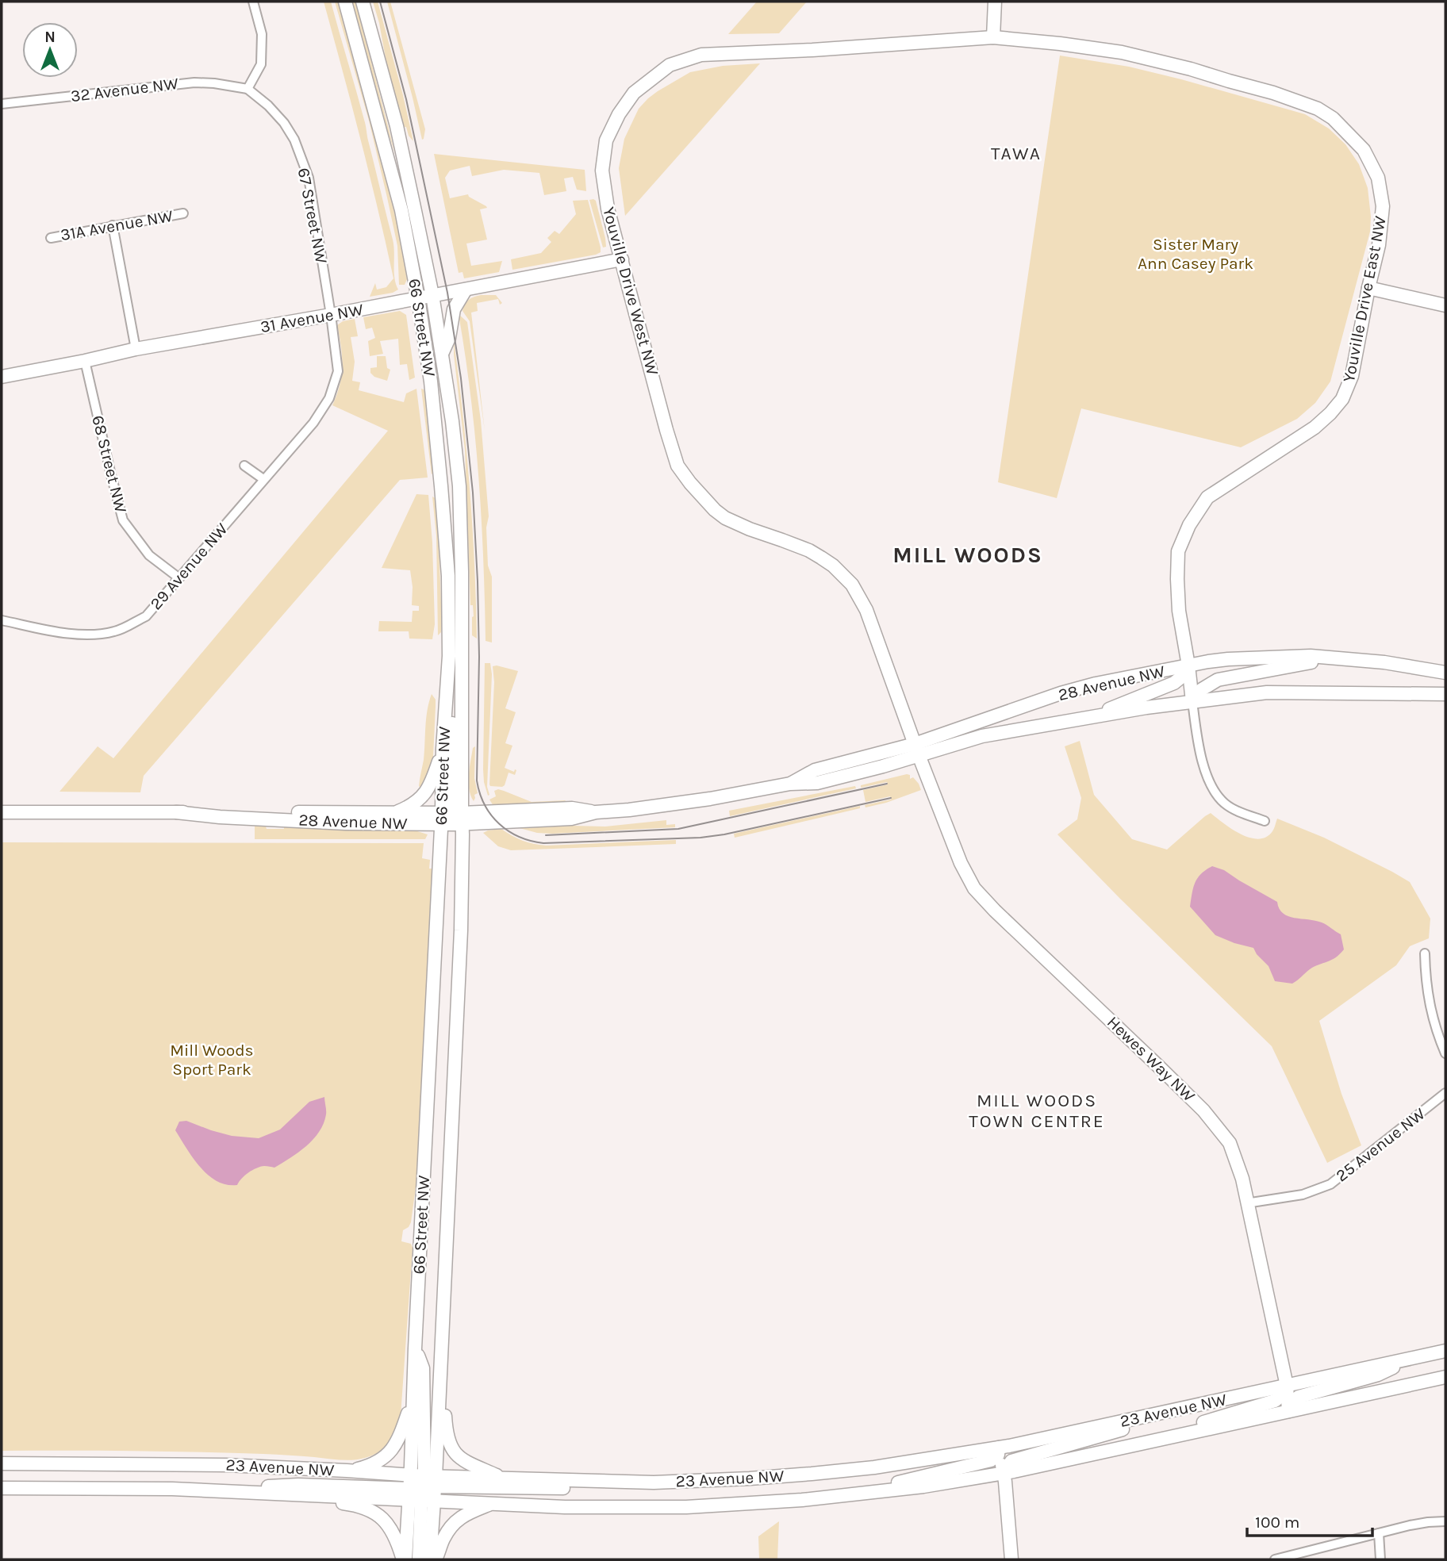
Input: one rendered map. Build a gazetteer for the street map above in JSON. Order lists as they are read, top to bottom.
{
  "streets": {
    "main road": [
      "Youville Drive West NW",
      "Youville Drive East NW",
      "31 Avenue NW",
      "66 Street NW",
      "28 Avenue NW",
      "Hewes Way NW",
      "23 Avenue NW"
    ],
    "street": [
      "32 Avenue NW",
      "67 Street NW",
      "31A Avenue NW",
      "68 Street NW",
      "29 Avenue NW",
      "25 Avenue NW"
    ]
  },
  "crossings": [
    ["32 Avenue NW", "67 Street NW"],
    ["67 Street NW", "31 Avenue NW"],
    ["67 Street NW", "29 Avenue NW"],
    ["Youville Drive West NW", "Youville Drive East NW"],
    ["Youville Drive West NW", "31 Avenue NW"],
    ["Youville Drive West NW", "28 Avenue NW"],
    ["Youville Drive West NW", "Hewes Way NW"],
    ["Youville Drive East NW", "28 Avenue NW"],
    ["31 Avenue NW", "66 Street NW"],
    ["31 Avenue NW", "68 Street NW"],
    ["66 Street NW", "28 Avenue NW"],
    ["66 Street NW", "23 Avenue NW"],
    ["68 Street NW", "29 Avenue NW"],
    ["28 Avenue NW", "Hewes Way NW"],
    ["Hewes Way NW", "25 Avenue NW"],
    ["Hewes Way NW", "23 Avenue NW"]
  ],
  "districts": ["TAWA", "MILL WOODS", "MILL WOODS TOWN CENTRE"],
  "parks": ["Sister Mary Ann Casey Park", "Mill Woods Sport Park"],
  "scale_bar": "100 m",
  "north": "top"
}
